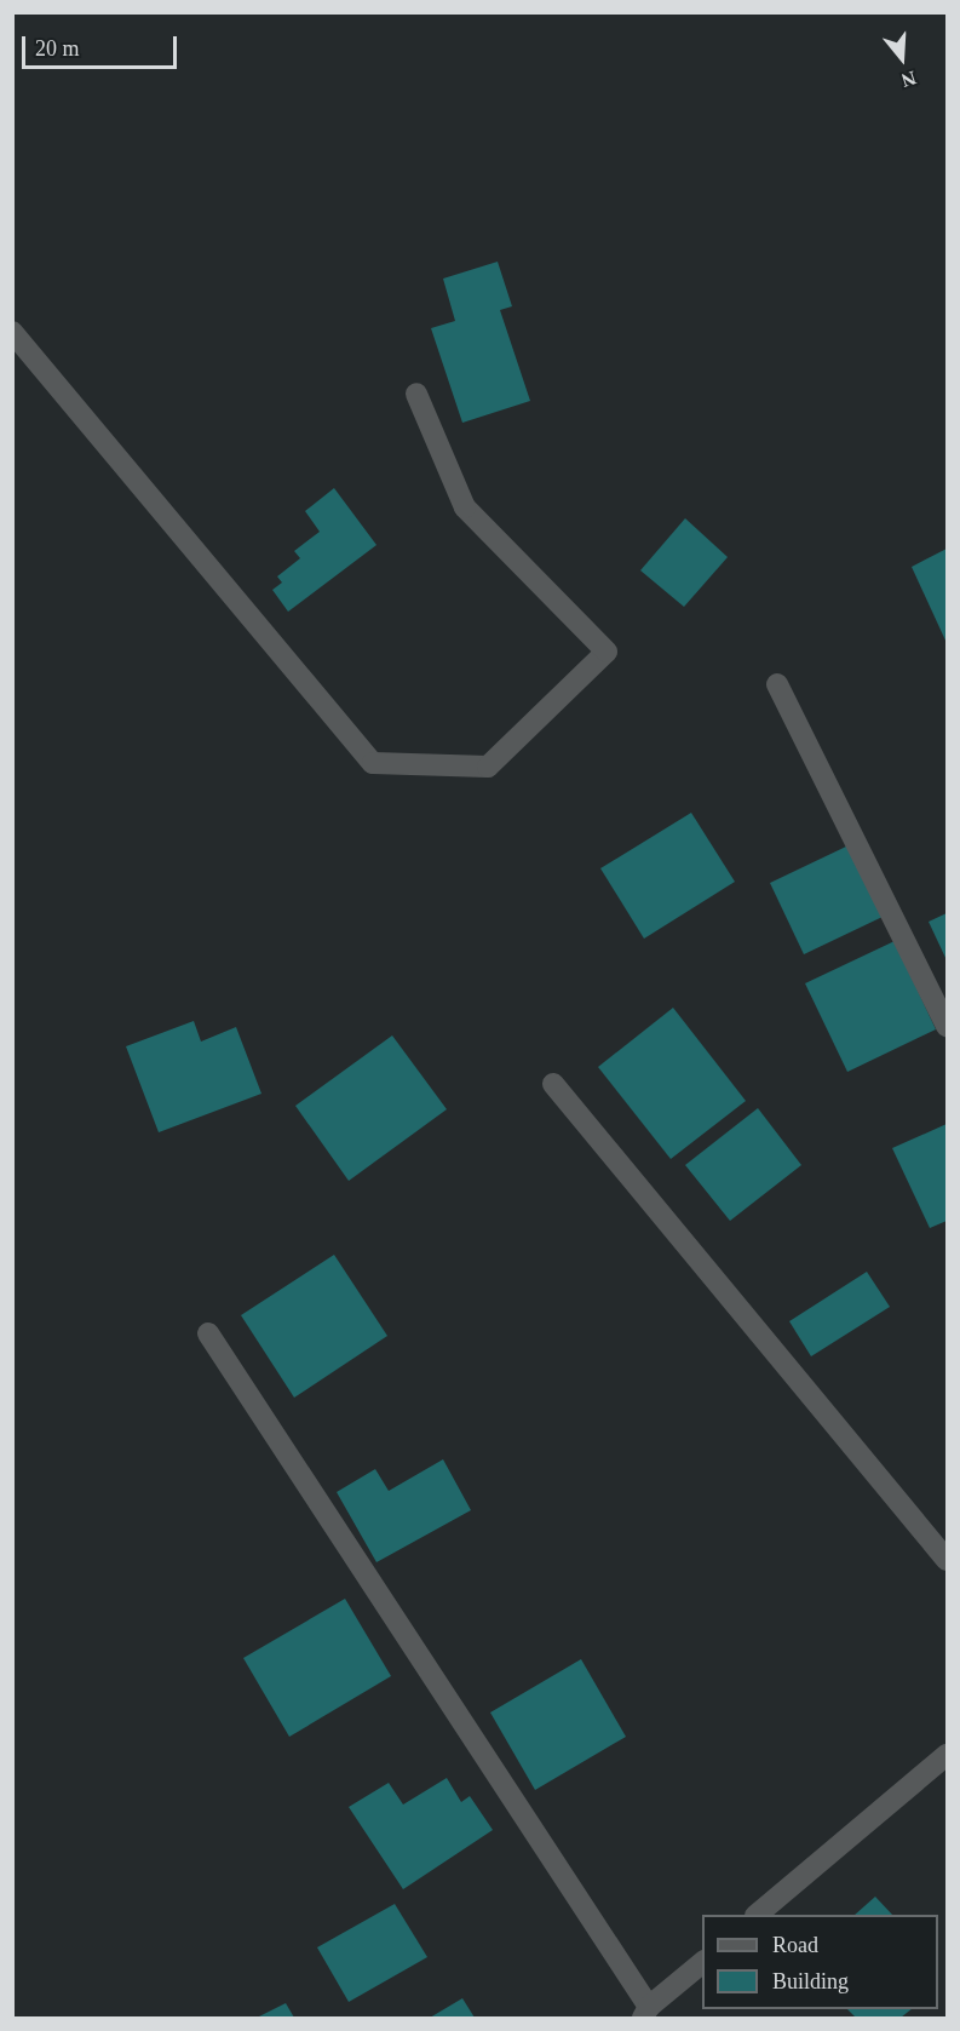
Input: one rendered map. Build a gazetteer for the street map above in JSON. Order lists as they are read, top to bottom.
{
  "legend": ["Road", "Building"],
  "scale_bar": "20 m",
  "north": "bottom"
}
